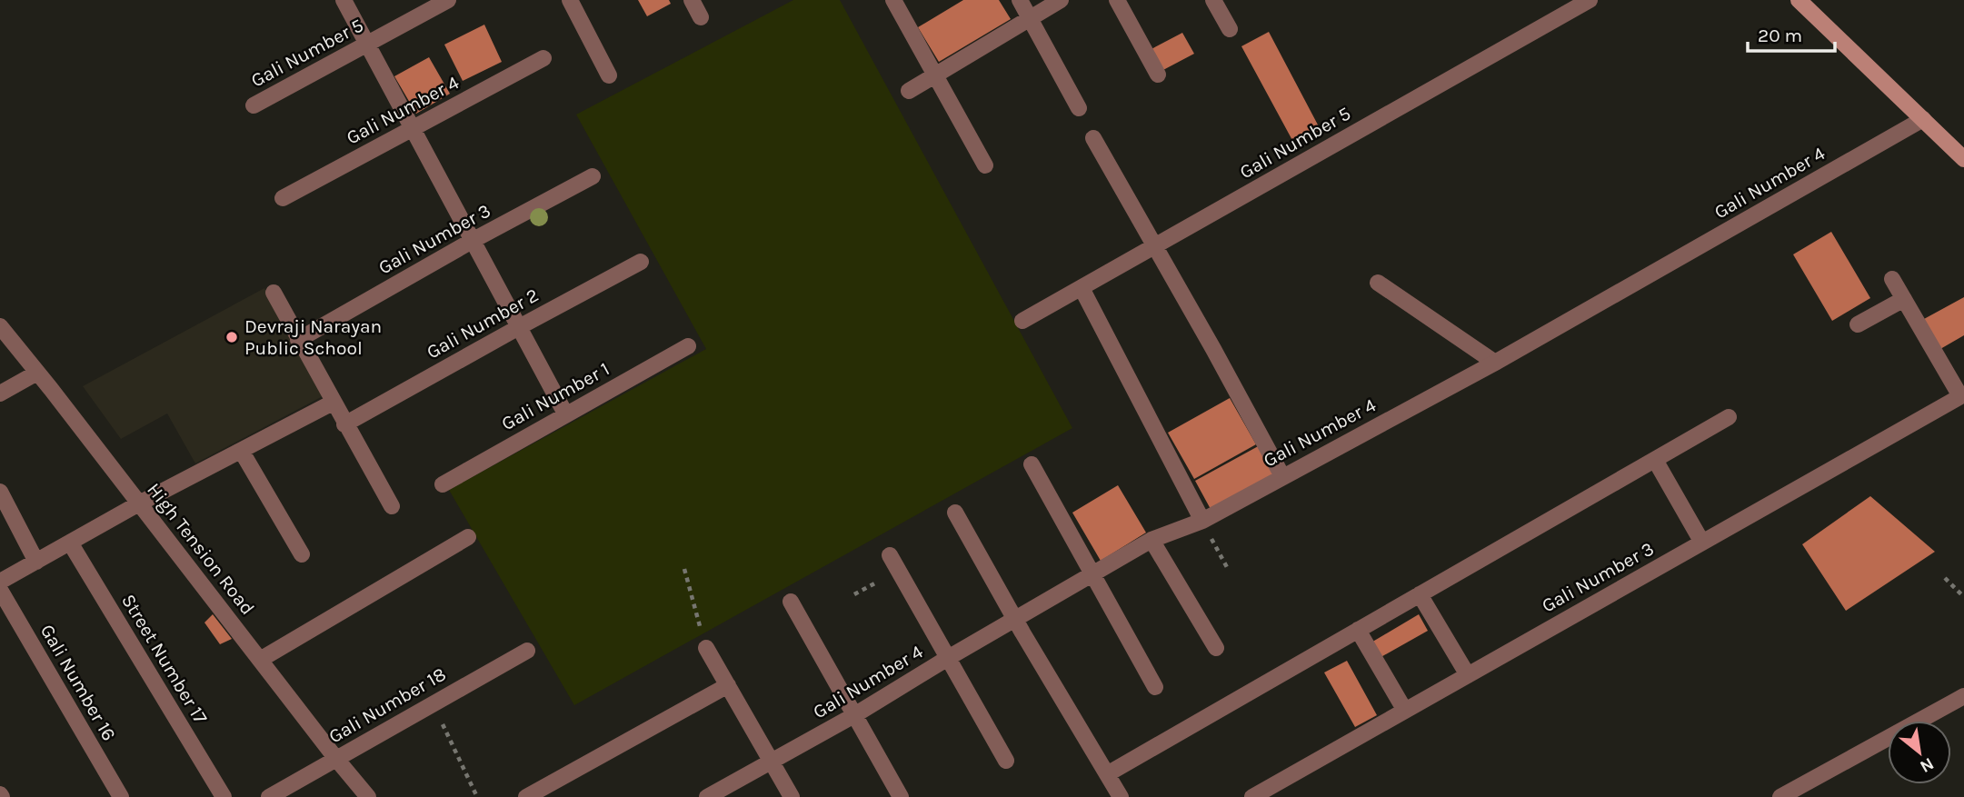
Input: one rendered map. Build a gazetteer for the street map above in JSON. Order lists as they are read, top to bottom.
{
  "streets": {
    "street": [
      "Gali Number 5",
      "Gali Number 4",
      "Gali Number 3",
      "Gali Number 2",
      "Gali Number 1",
      "High Tension Road",
      "Street Number 17",
      "Gali Number 16",
      "Gali Number 18"
    ]
  },
  "crossings": [
    ["High Tension Road", "Gali Number 18"]
  ],
  "places": ["Devraji Narayan Public School"],
  "scale_bar": "20 m",
  "north": "bottom right"
}
